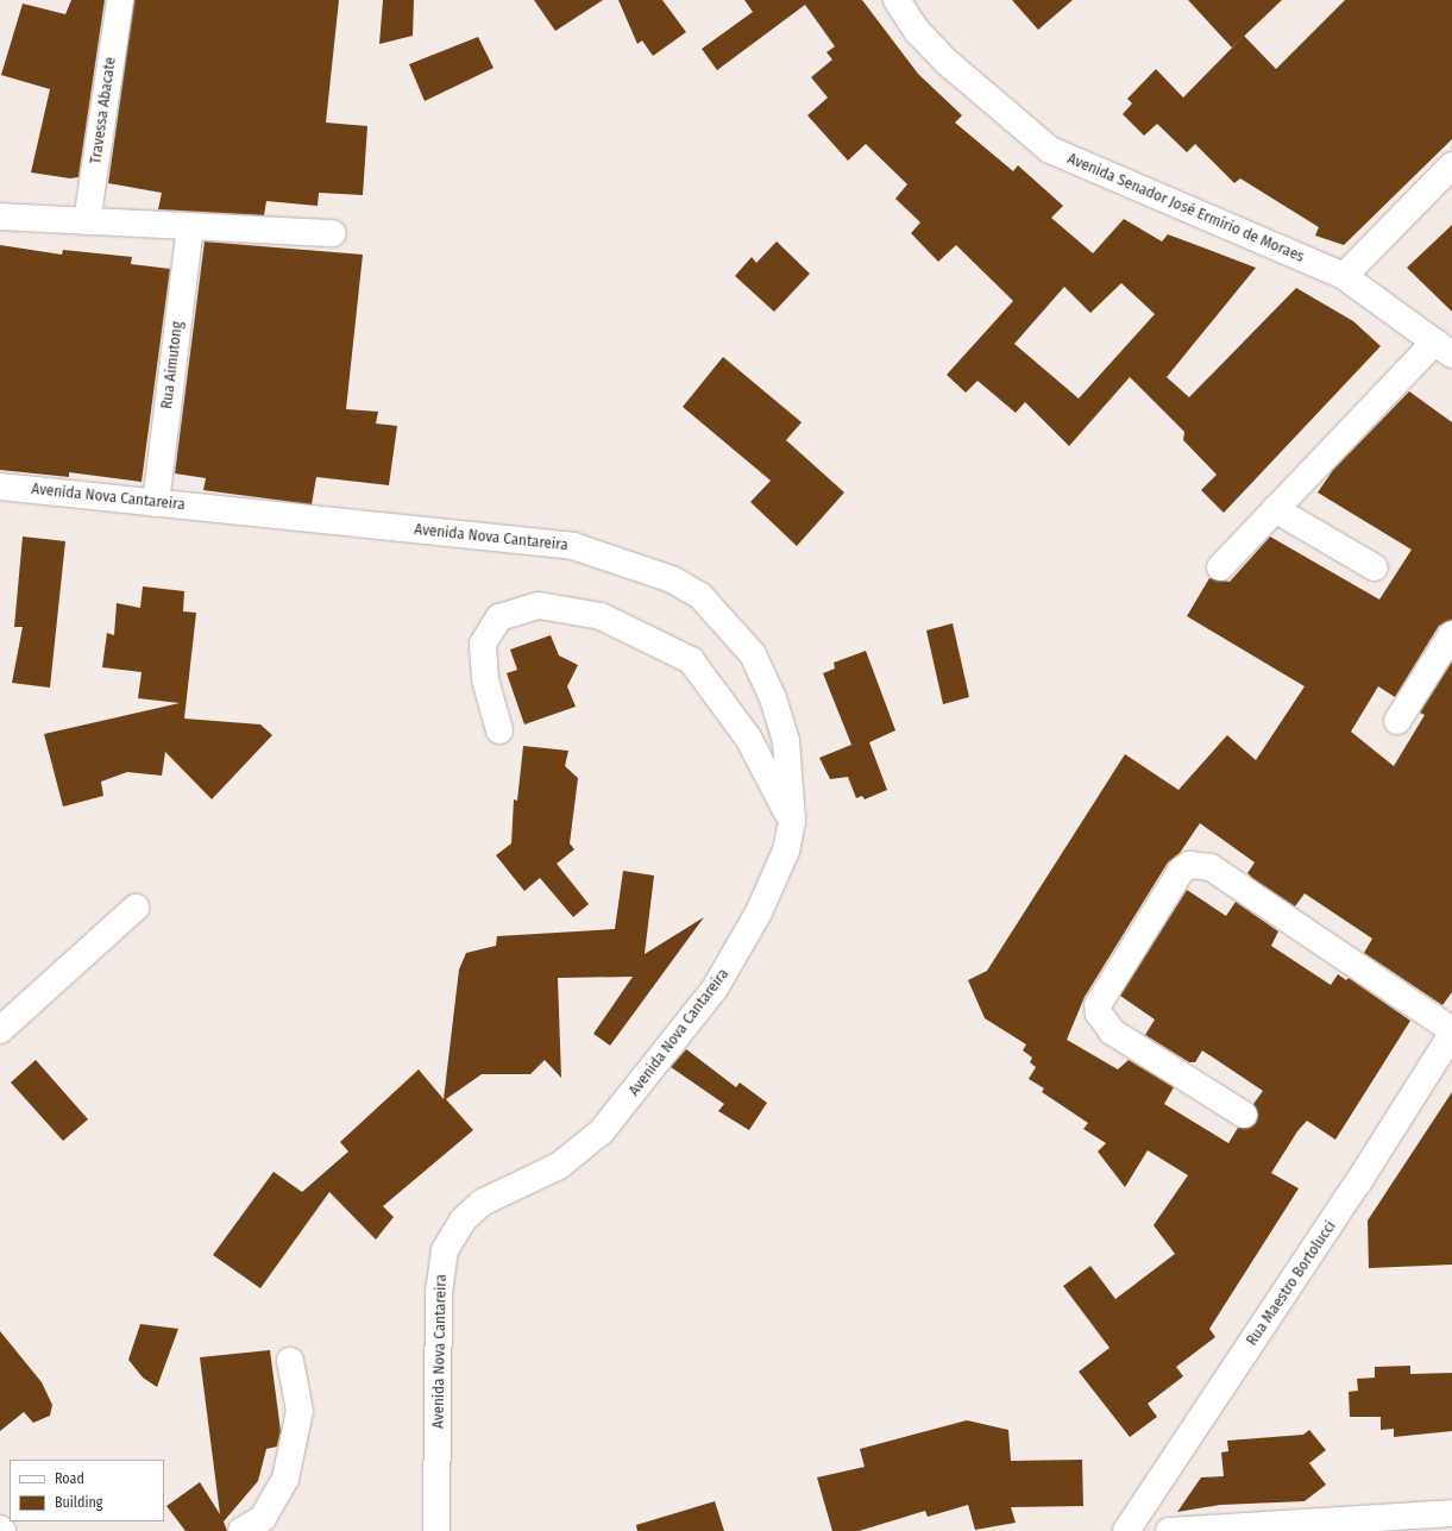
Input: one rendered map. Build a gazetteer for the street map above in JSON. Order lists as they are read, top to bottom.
{
  "streets": {
    "street": [
      "Travessa Abacate",
      "Avenida Senador José Ermírio de Moraes",
      "Rua Aimutong",
      "Avenida Nova Cantareira",
      "Rua Maestro Bortolucci"
    ]
  },
  "crossings": [
    ["Rua Aimutong", "Avenida Nova Cantareira"]
  ],
  "legend": ["Road", "Building"]
}
